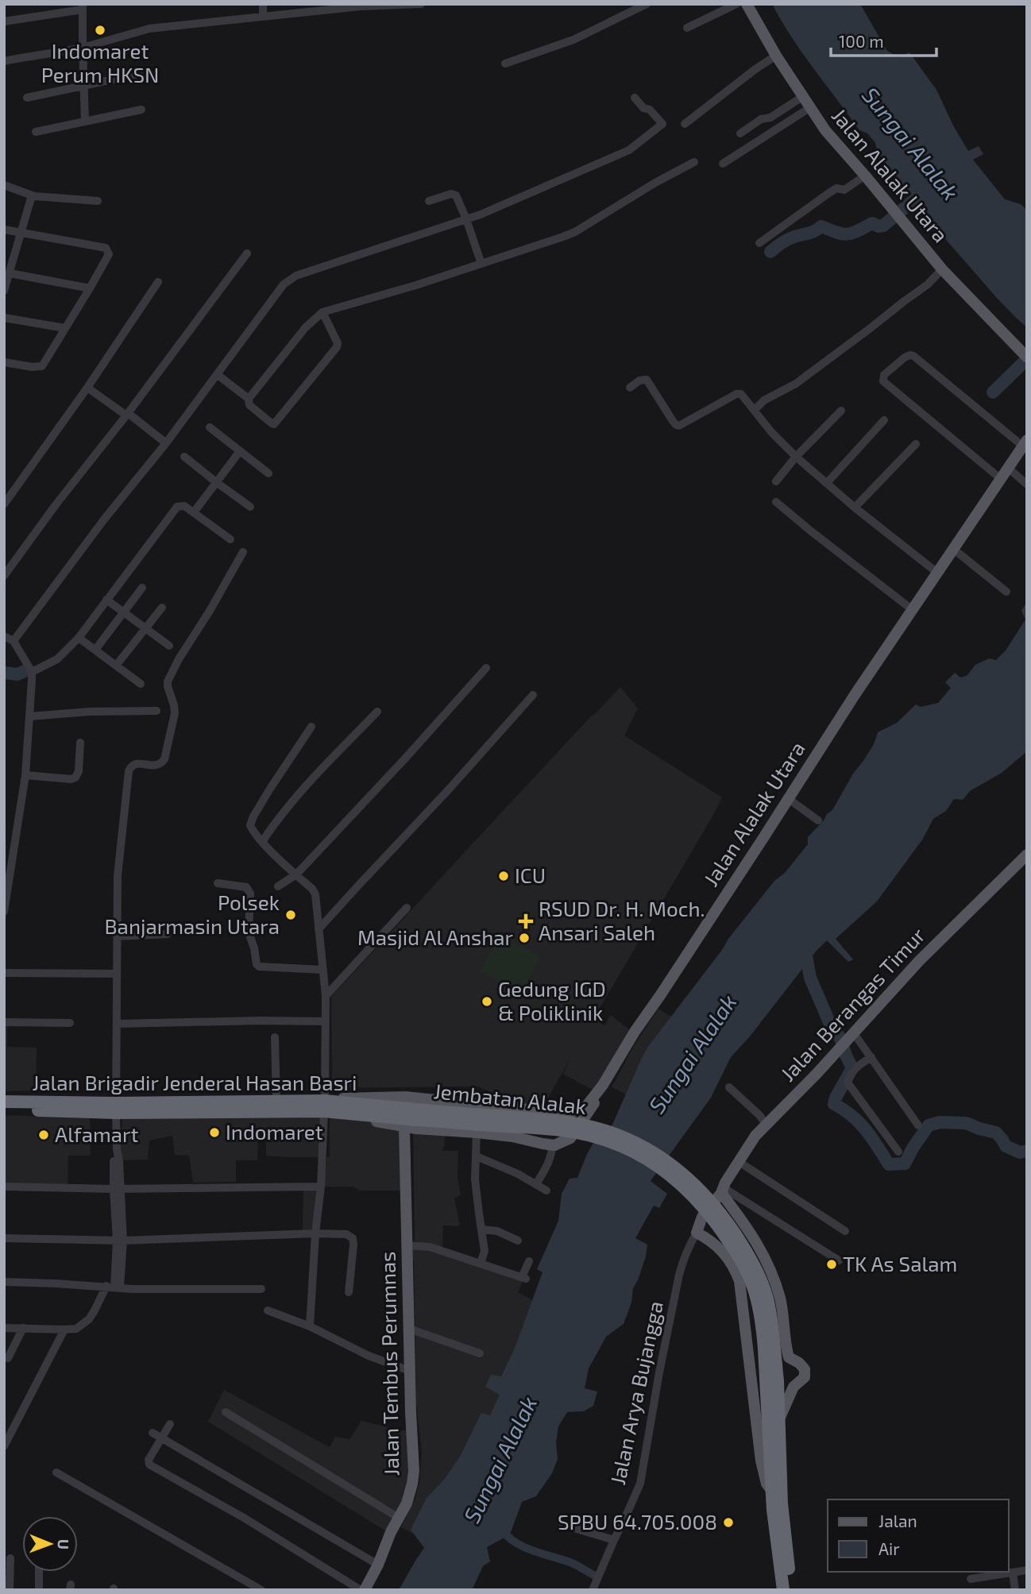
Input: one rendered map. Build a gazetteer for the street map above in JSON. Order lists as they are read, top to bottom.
{
  "streets": {
    "highway": ["Jalan Brigadir Jenderal Hasan Basri", "Jembatan Alalak"],
    "main road": ["Jalan Alalak Utara", "Jalan Berangas Timur", "Jalan Tembus Perumnas"],
    "street": ["Jalan Arya Bujangga"]
  },
  "crossings": [
    ["Jalan Berangas Timur", "Jalan Arya Bujangga"],
    ["Jalan Brigadir Jenderal Hasan Basri", "Jembatan Alalak"]
  ],
  "water": ["Sungai Alalak"],
  "places": {
    "other": [
      "Indomaret Perum HKSN",
      "ICU",
      "Polsek Banjarmasin Utara",
      "Masjid Al Anshar",
      "Gedung IGD & Poliklinik",
      "Indomaret",
      "Alfamart",
      "TK As Salam",
      "SPBU 64.705.008"
    ],
    "health": ["RSUD Dr. H. Moch. Ansari Saleh"]
  },
  "legend": ["Jalan", "Air"],
  "scale_bar": "100 m",
  "north": "right"
}
